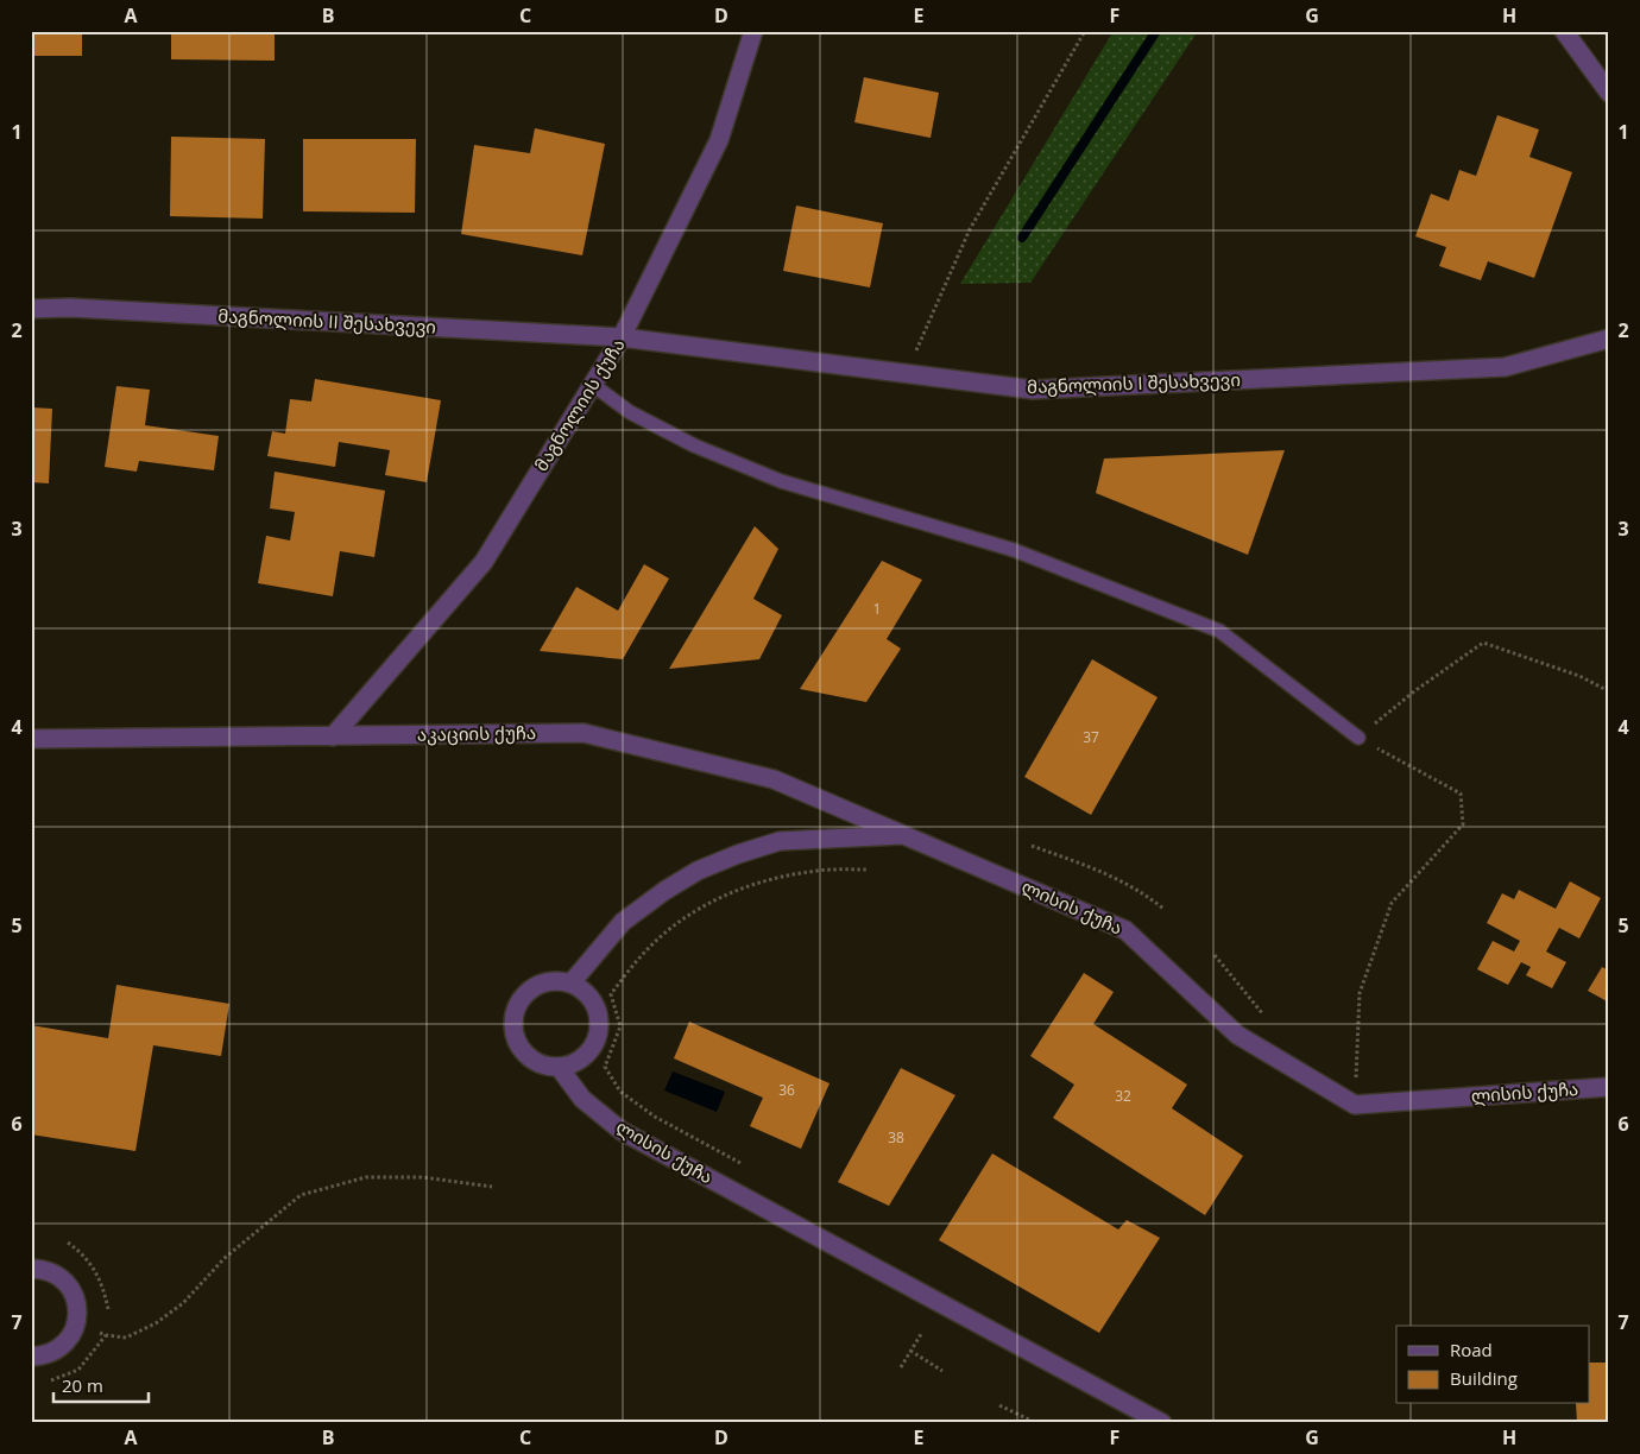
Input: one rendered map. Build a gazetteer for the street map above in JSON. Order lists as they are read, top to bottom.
{
  "streets": {
    "street": [
      "მაგნოლიის II შესახვევი",
      "მაგნოლიის I შესახვევი",
      "მაგნოლიის ქუჩა",
      "აკაციის ქუჩა",
      "ლისის ქუჩა"
    ]
  },
  "crossings": [
    ["მაგნოლიის II შესახვევი", "მაგნოლიის I შესახვევი"],
    ["მაგნოლიის II შესახვევი", "მაგნოლიის ქუჩა"],
    ["მაგნოლიის I შესახვევი", "მაგნოლიის ქუჩა"],
    ["მაგნოლიის ქუჩა", "აკაციის ქუჩა"],
    ["აკაციის ქუჩა", "ლისის ქუჩა"]
  ],
  "house_numbers": [
    "1",
    "37",
    "36",
    "32",
    "38"
  ],
  "legend": ["Road", "Building"],
  "scale_bar": "20 m",
  "grid": {
    "columns": [
      "A",
      "B",
      "C",
      "D",
      "E",
      "F",
      "G",
      "H"
    ],
    "rows": [
      "1",
      "2",
      "3",
      "4",
      "5",
      "6",
      "7"
    ]
  }
}
